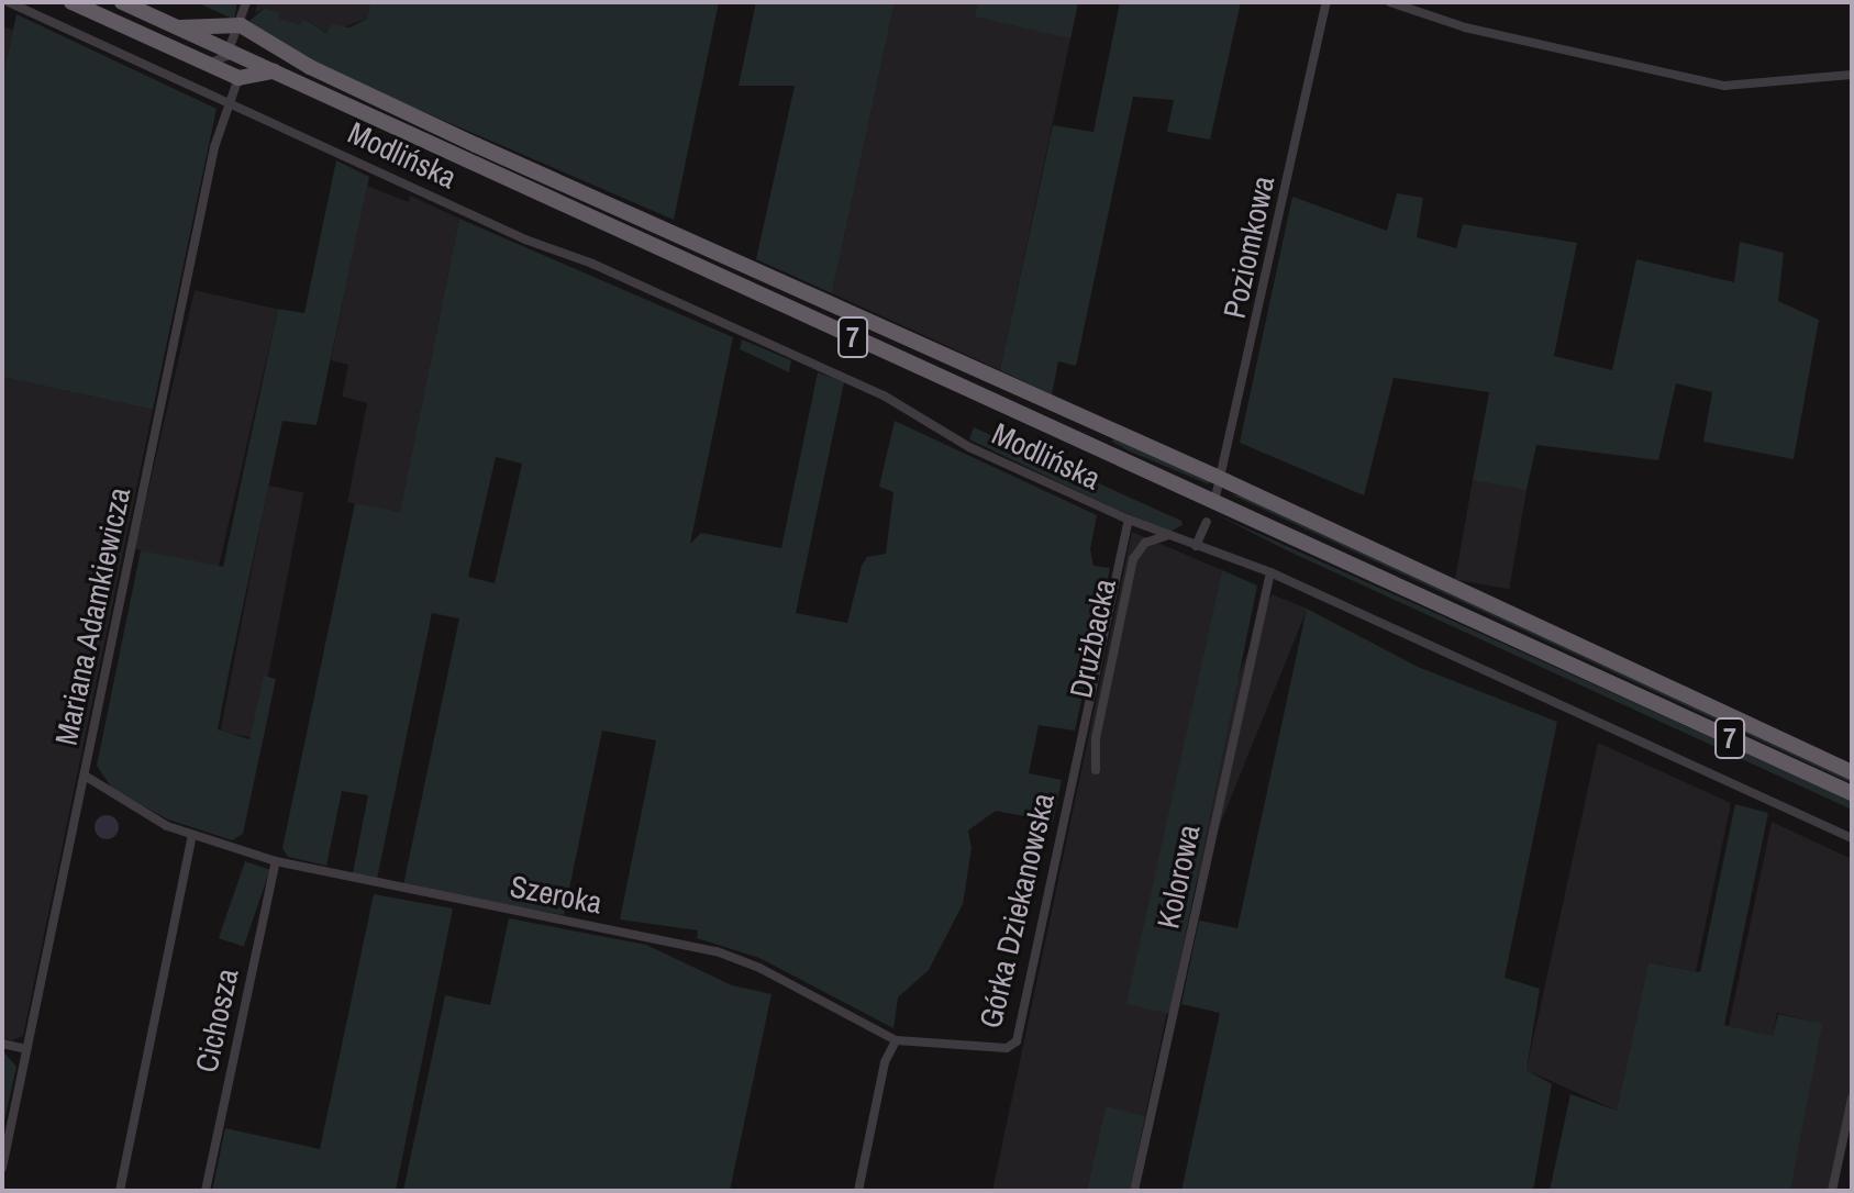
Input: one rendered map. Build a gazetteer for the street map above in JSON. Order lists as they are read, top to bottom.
{
  "streets": {
    "highway": ["7"],
    "street": [
      "Modlińska",
      "Poziomkowa",
      "Mariana Adamkiewicza",
      "Drużbacka",
      "Kolorowa",
      "Szeroka",
      "Górka Dziekanowska",
      "Cichosza"
    ]
  },
  "crossings": [
    ["Modlińska", "Mariana Adamkiewicza"],
    ["Modlińska", "Drużbacka"],
    ["Modlińska", "Kolorowa"],
    ["Modlińska", "Górka Dziekanowska"],
    ["Poziomkowa", "7"],
    ["Mariana Adamkiewicza", "Szeroka"],
    ["Szeroka", "Górka Dziekanowska"],
    ["Szeroka", "Cichosza"]
  ]
}
